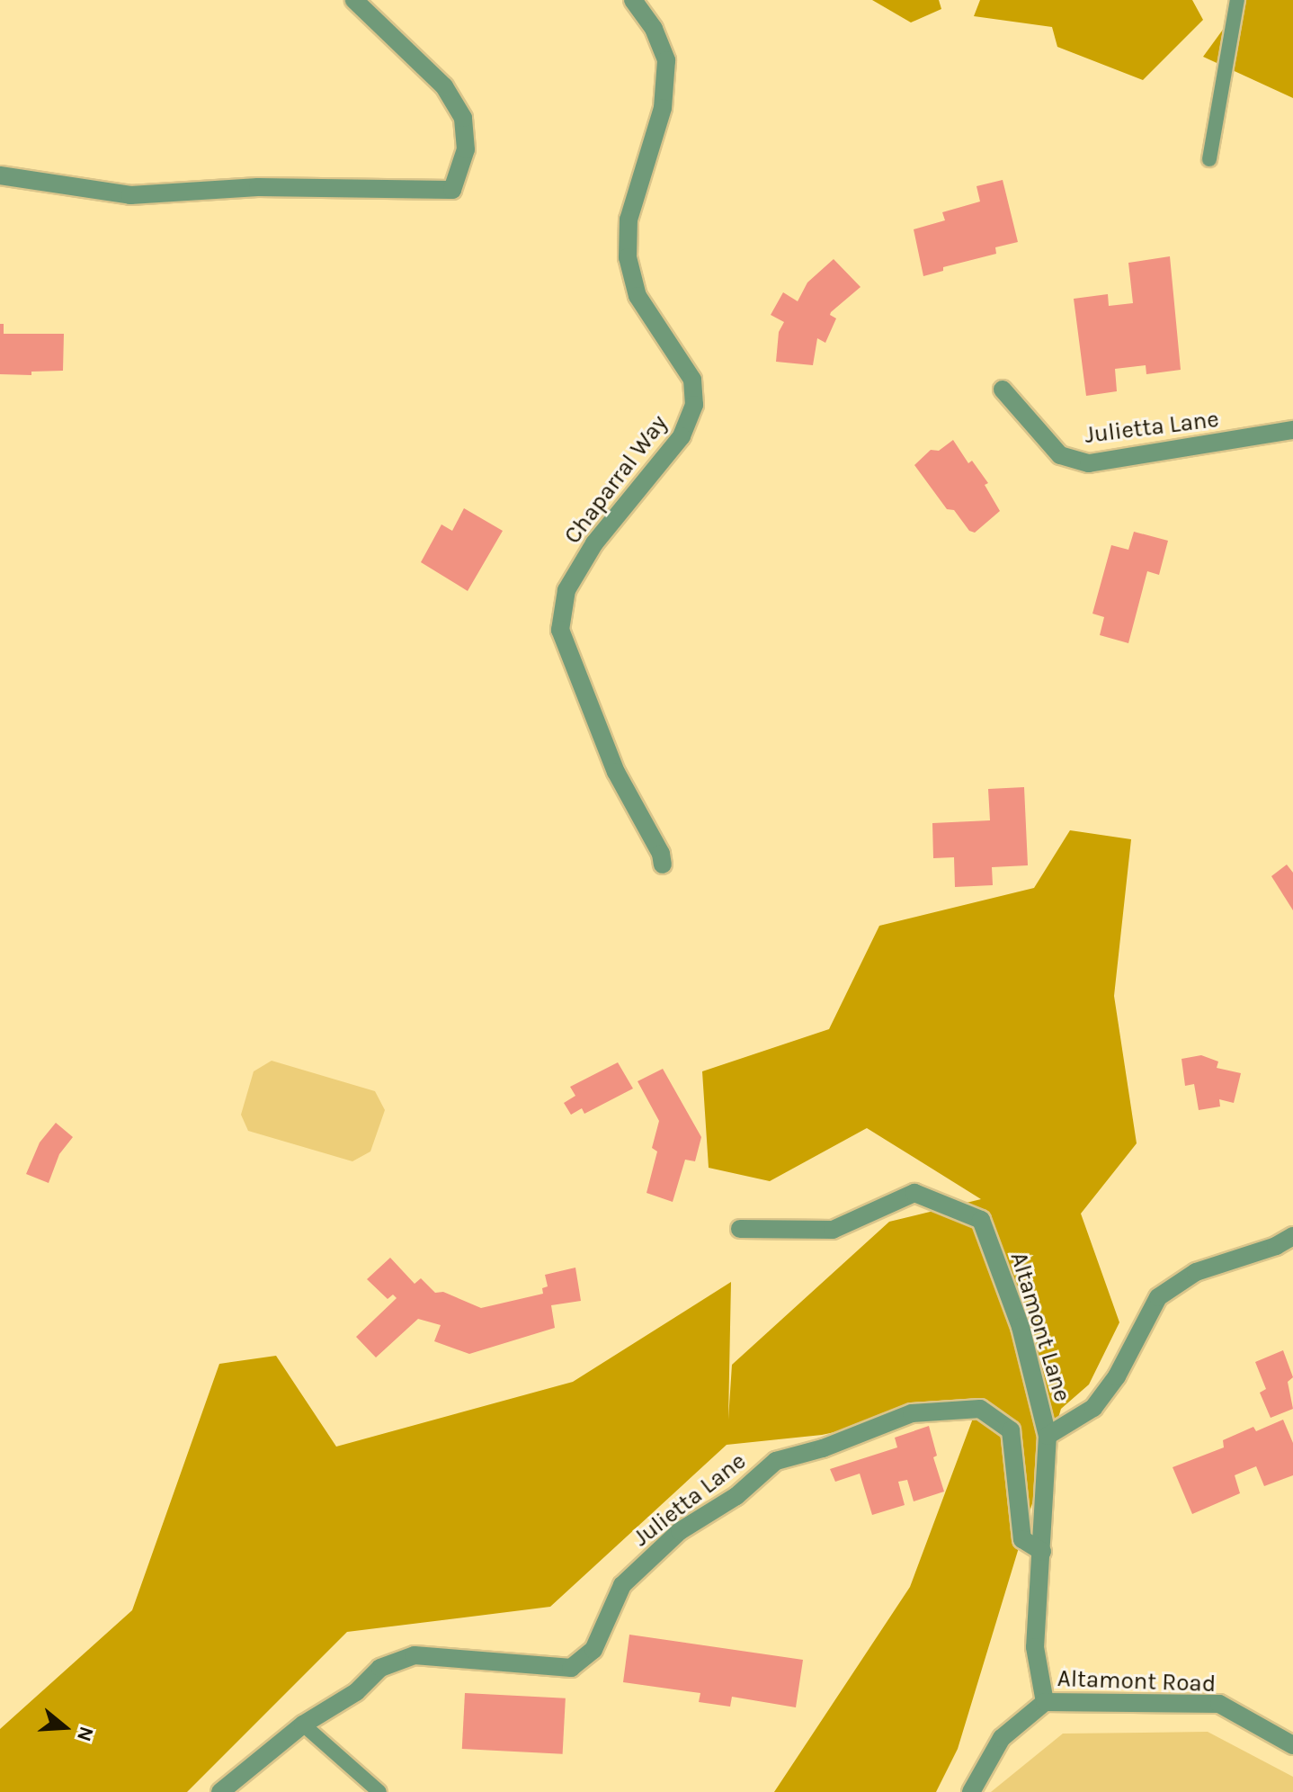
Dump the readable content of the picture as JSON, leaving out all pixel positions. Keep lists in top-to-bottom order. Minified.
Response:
{"streets":{"street":["Julietta Lane","Chaparral Way","Altamont Lane","Altamont Road"]},"crossings":[["Julietta Lane","Altamont Lane"],["Altamont Lane","Altamont Road"]],"north":"right"}
